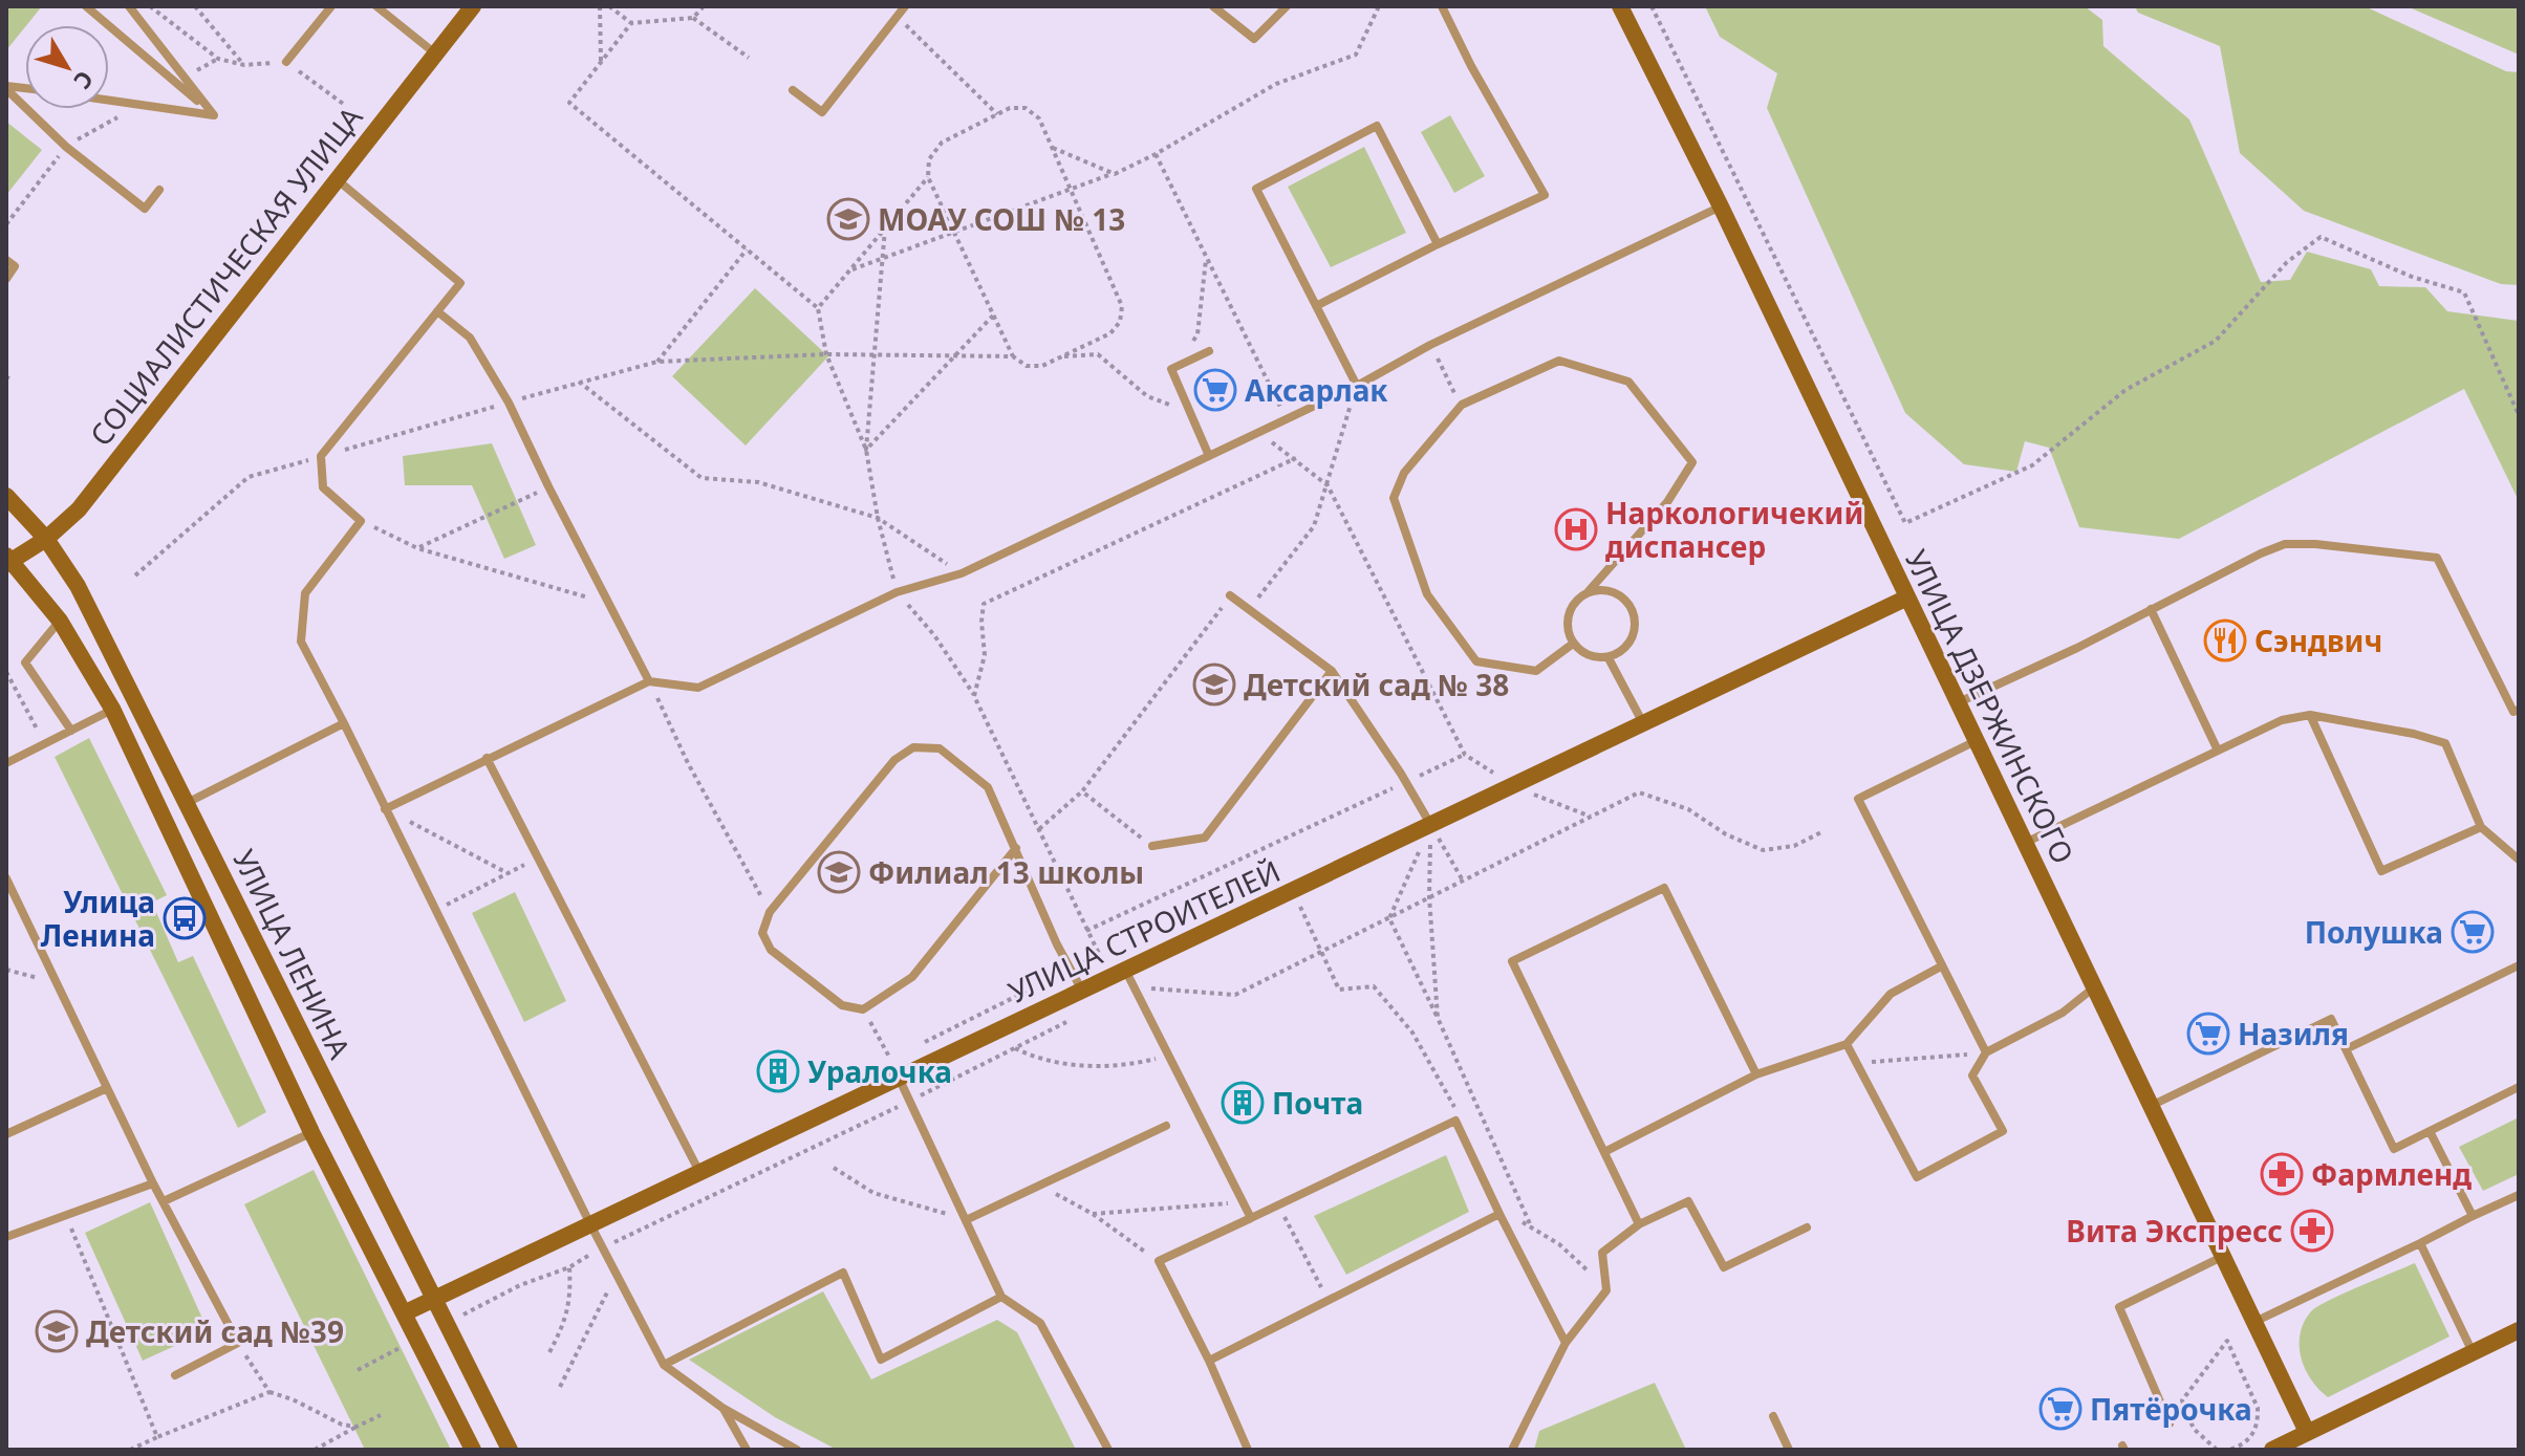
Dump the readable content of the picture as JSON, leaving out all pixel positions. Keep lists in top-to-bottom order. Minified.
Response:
{"streets":{"main road":["СОЦИАЛИСТИЧЕСКАЯ УЛИЦА","УЛИЦА ДЗЕРЖИНСКОГО","УЛИЦА СТРОИТЕЛЕЙ","УЛИЦА ЛЕНИНА"]},"crossings":[["СОЦИАЛИСТИЧЕСКАЯ УЛИЦА","УЛИЦА ЛЕНИНА"],["УЛИЦА ДЗЕРЖИНСКОГО","УЛИЦА СТРОИТЕЛЕЙ"],["УЛИЦА СТРОИТЕЛЕЙ","УЛИЦА ЛЕНИНА"]],"places":{"school or university":["МОАУ СОШ № 13","Детский сад № 38","Филиал 13 школы","Детский сад №39"],"supermarket":["Аксарлак","Полушка","Назиля","Пятёрочка"],"hospital":["Наркологичекий диспансер"],"restaurant":["Сэндвич"],"bus stop":["Улица Ленина"],"building":["Уралочка","Почта"],"pharmacy":["Фармленд","Вита Экспресс"]},"north":"bottom right"}
